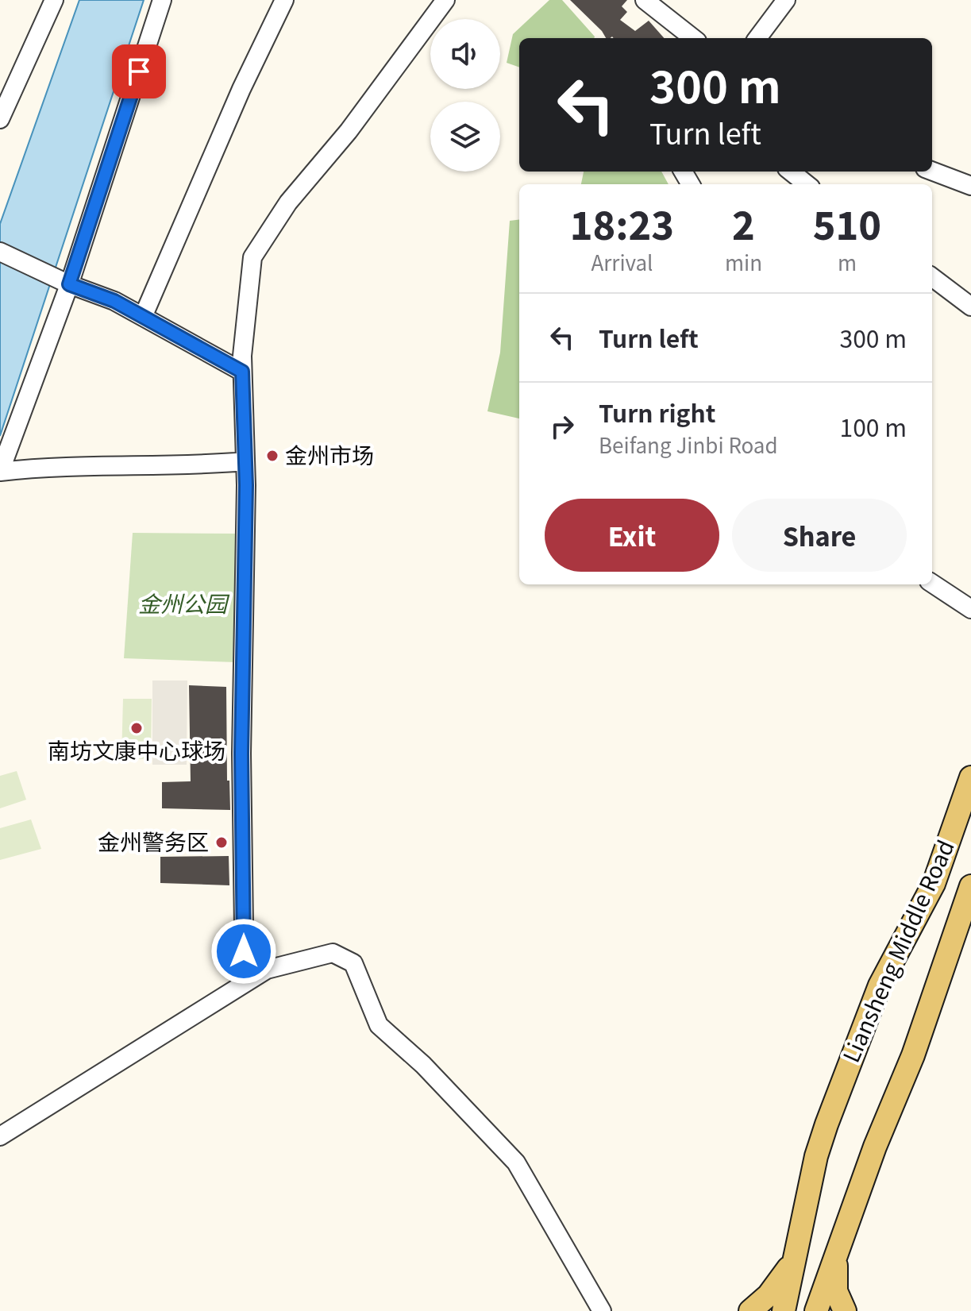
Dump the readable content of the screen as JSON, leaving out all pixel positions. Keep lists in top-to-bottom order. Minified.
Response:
{"streets":{"main road":["Liansheng Middle Road"]},"parks":["金州公园"],"places":["金州市场","南坊文康中心球场","金州警务区"],"page":{"turn":["300 m","Turn left"],"eta":["18:23","Arrival","2","min","510","m"],"list":[{"name":"Turn left","value":"300 m"},{"name":"Turn right","note":"Beifang Jinbi Road","value":"100 m"}],"buttons":["Exit","Share"]}}
